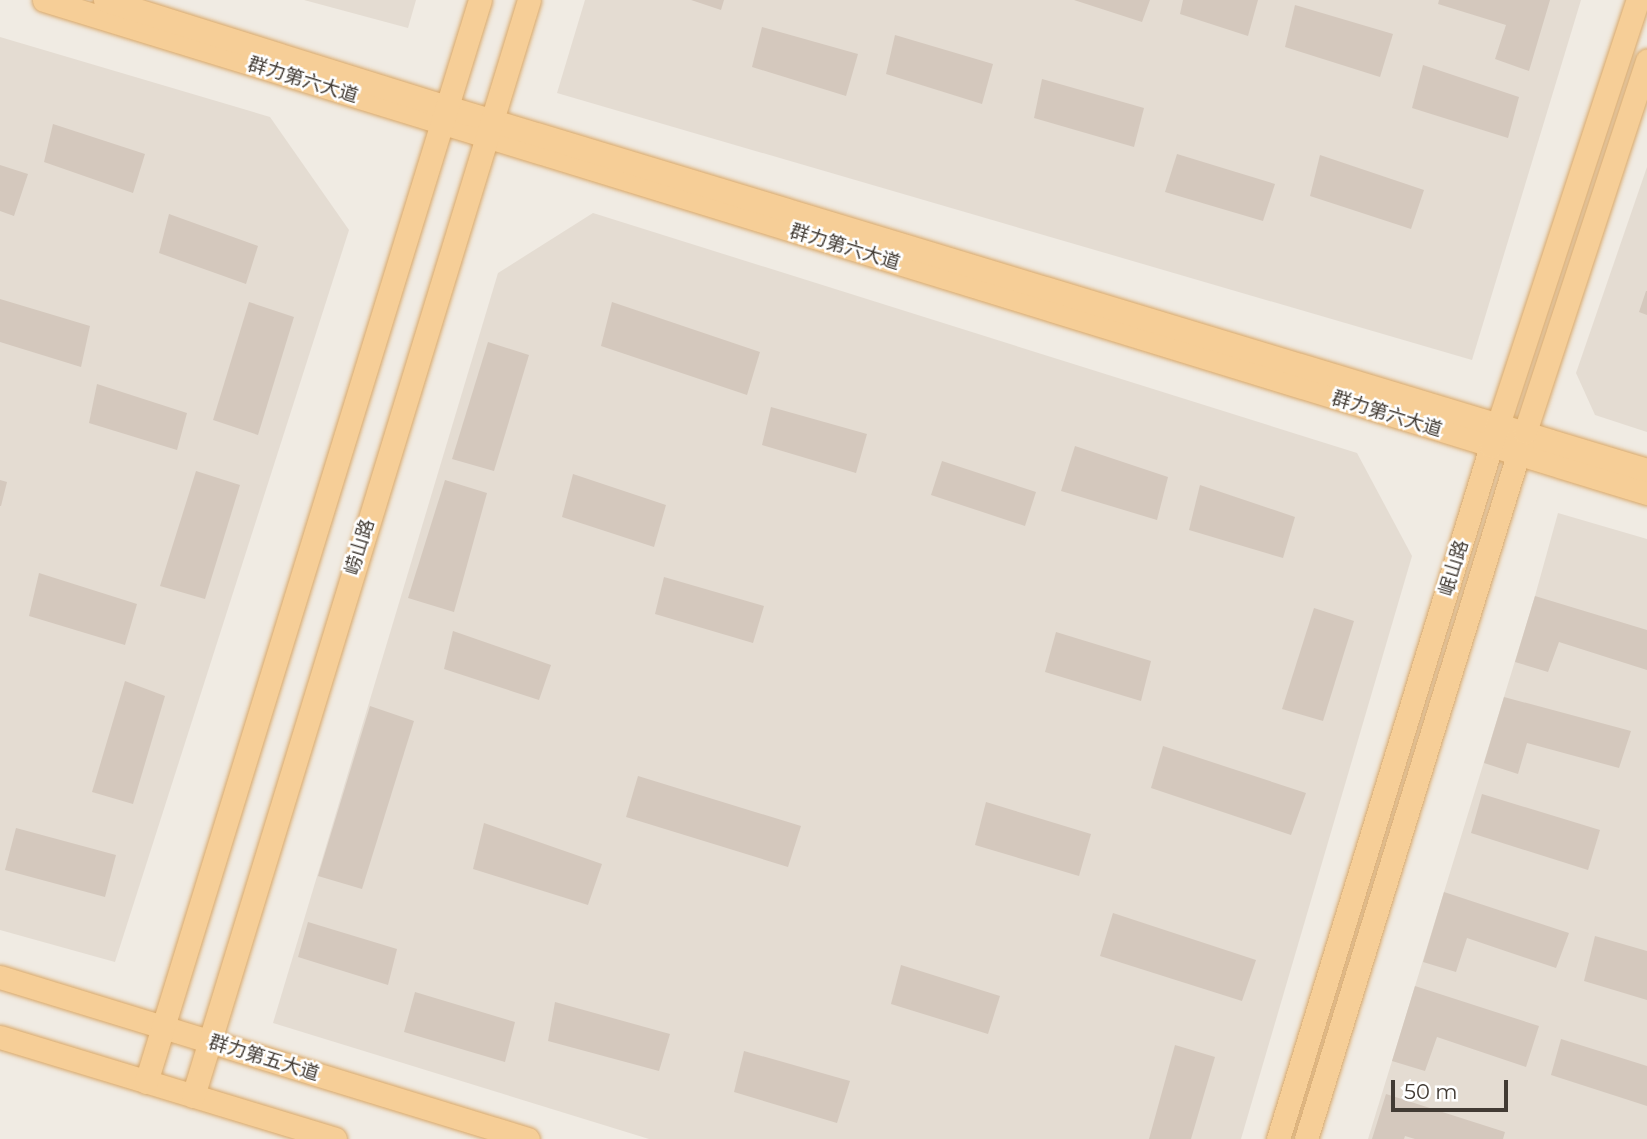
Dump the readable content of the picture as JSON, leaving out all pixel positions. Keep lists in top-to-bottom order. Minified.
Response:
{"streets":{"main road":["群力第六大道","崂山路","岷山路","群力第五大道"]},"crossings":[["群力第六大道","崂山路"],["群力第六大道","岷山路"],["崂山路","群力第五大道"]],"scale_bar":"50 m"}
